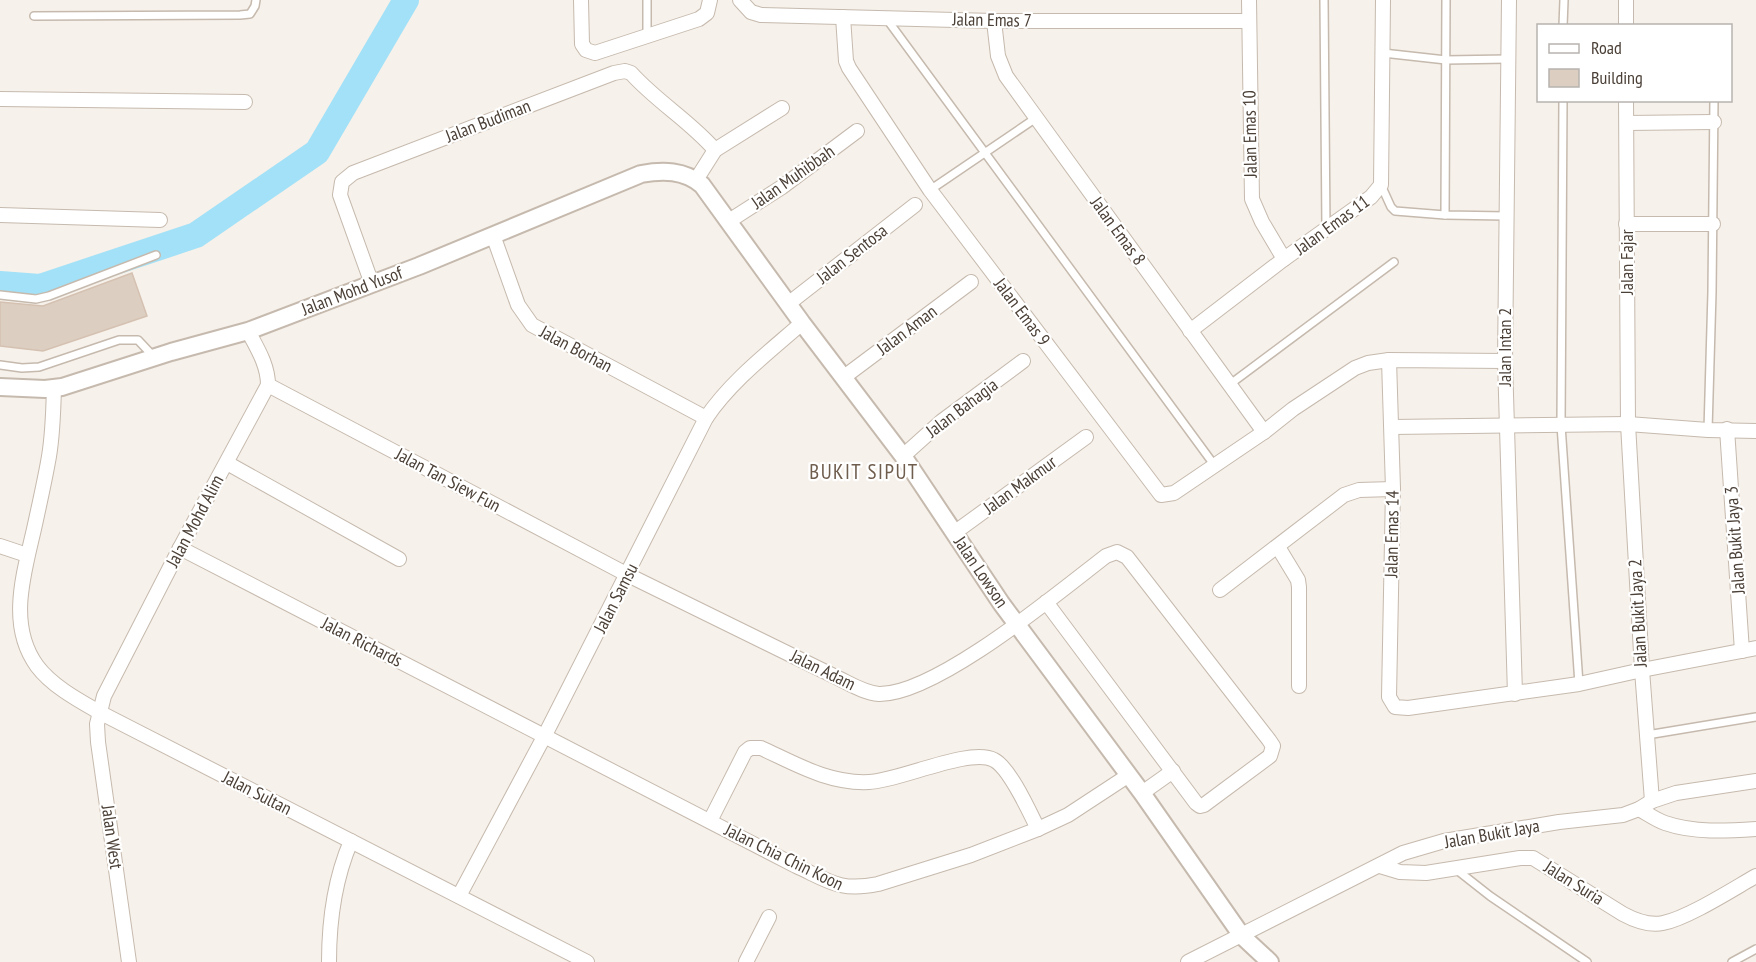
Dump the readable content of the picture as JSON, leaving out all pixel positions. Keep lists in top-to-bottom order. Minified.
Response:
{"streets":{"street":["Jalan Emas 7","Jalan Budiman","Jalan Emas 10","Jalan Muhibbah","Jalan Emas 11","Jalan Emas 8","Jalan Sentosa","Jalan Fajar","Jalan Mohd Yusof","Jalan Emas 9","Jalan Aman","Jalan Intan 2","Jalan Borhan","Jalan Bahagia","Jalan Tan Siew Fun","Jalan Makmur","Jalan Mohd Alim","Jalan Emas 14","Jalan Bukit Jaya 3","Jalan Lowson","Jalan Samsu","Jalan Bukit Jaya 2","Jalan Richards","Jalan Adam","Jalan Sultan","Jalan Bukit Jaya","Jalan West","Jalan Chia Chin Koon","Jalan Suria"]},"crossings":[["Jalan Emas 7","Jalan Emas 10"],["Jalan Emas 7","Jalan Emas 8"],["Jalan Emas 7","Jalan Emas 9"],["Jalan Budiman","Jalan Mohd Yusof"],["Jalan Emas 10","Jalan Emas 11"],["Jalan Muhibbah","Jalan Lowson"],["Jalan Emas 11","Jalan Emas 8"],["Jalan Emas 8","Jalan Emas 9"],["Jalan Sentosa","Jalan Lowson"],["Jalan Fajar","Jalan Bukit Jaya 2"],["Jalan Mohd Yusof","Jalan Borhan"],["Jalan Mohd Yusof","Jalan Lowson"],["Jalan Mohd Yusof","Jalan Sultan"],["Jalan Emas 9","Jalan Intan 2"],["Jalan Emas 9","Jalan Emas 14"],["Jalan Aman","Jalan Lowson"],["Jalan Intan 2","Jalan Emas 14"],["Jalan Borhan","Jalan Samsu"],["Jalan Bahagia","Jalan Lowson"],["Jalan Tan Siew Fun","Jalan Mohd Alim"],["Jalan Tan Siew Fun","Jalan Samsu"],["Jalan Tan Siew Fun","Jalan Adam"],["Jalan Makmur","Jalan Lowson"],["Jalan Mohd Alim","Jalan Richards"],["Jalan Mohd Alim","Jalan Sultan"],["Jalan Mohd Alim","Jalan West"],["Jalan Lowson","Jalan Samsu"],["Jalan Lowson","Jalan Adam"],["Jalan Lowson","Jalan Bukit Jaya"],["Jalan Lowson","Jalan Chia Chin Koon"],["Jalan Samsu","Jalan Richards"],["Jalan Samsu","Jalan Adam"],["Jalan Samsu","Jalan Sultan"],["Jalan Samsu","Jalan Chia Chin Koon"],["Jalan Bukit Jaya 2","Jalan Bukit Jaya"],["Jalan Richards","Jalan Chia Chin Koon"],["Jalan Sultan","Jalan West"],["Jalan Bukit Jaya","Jalan Suria"]],"districts":["BUKIT SIPUT"],"legend":["Road","Building"]}
